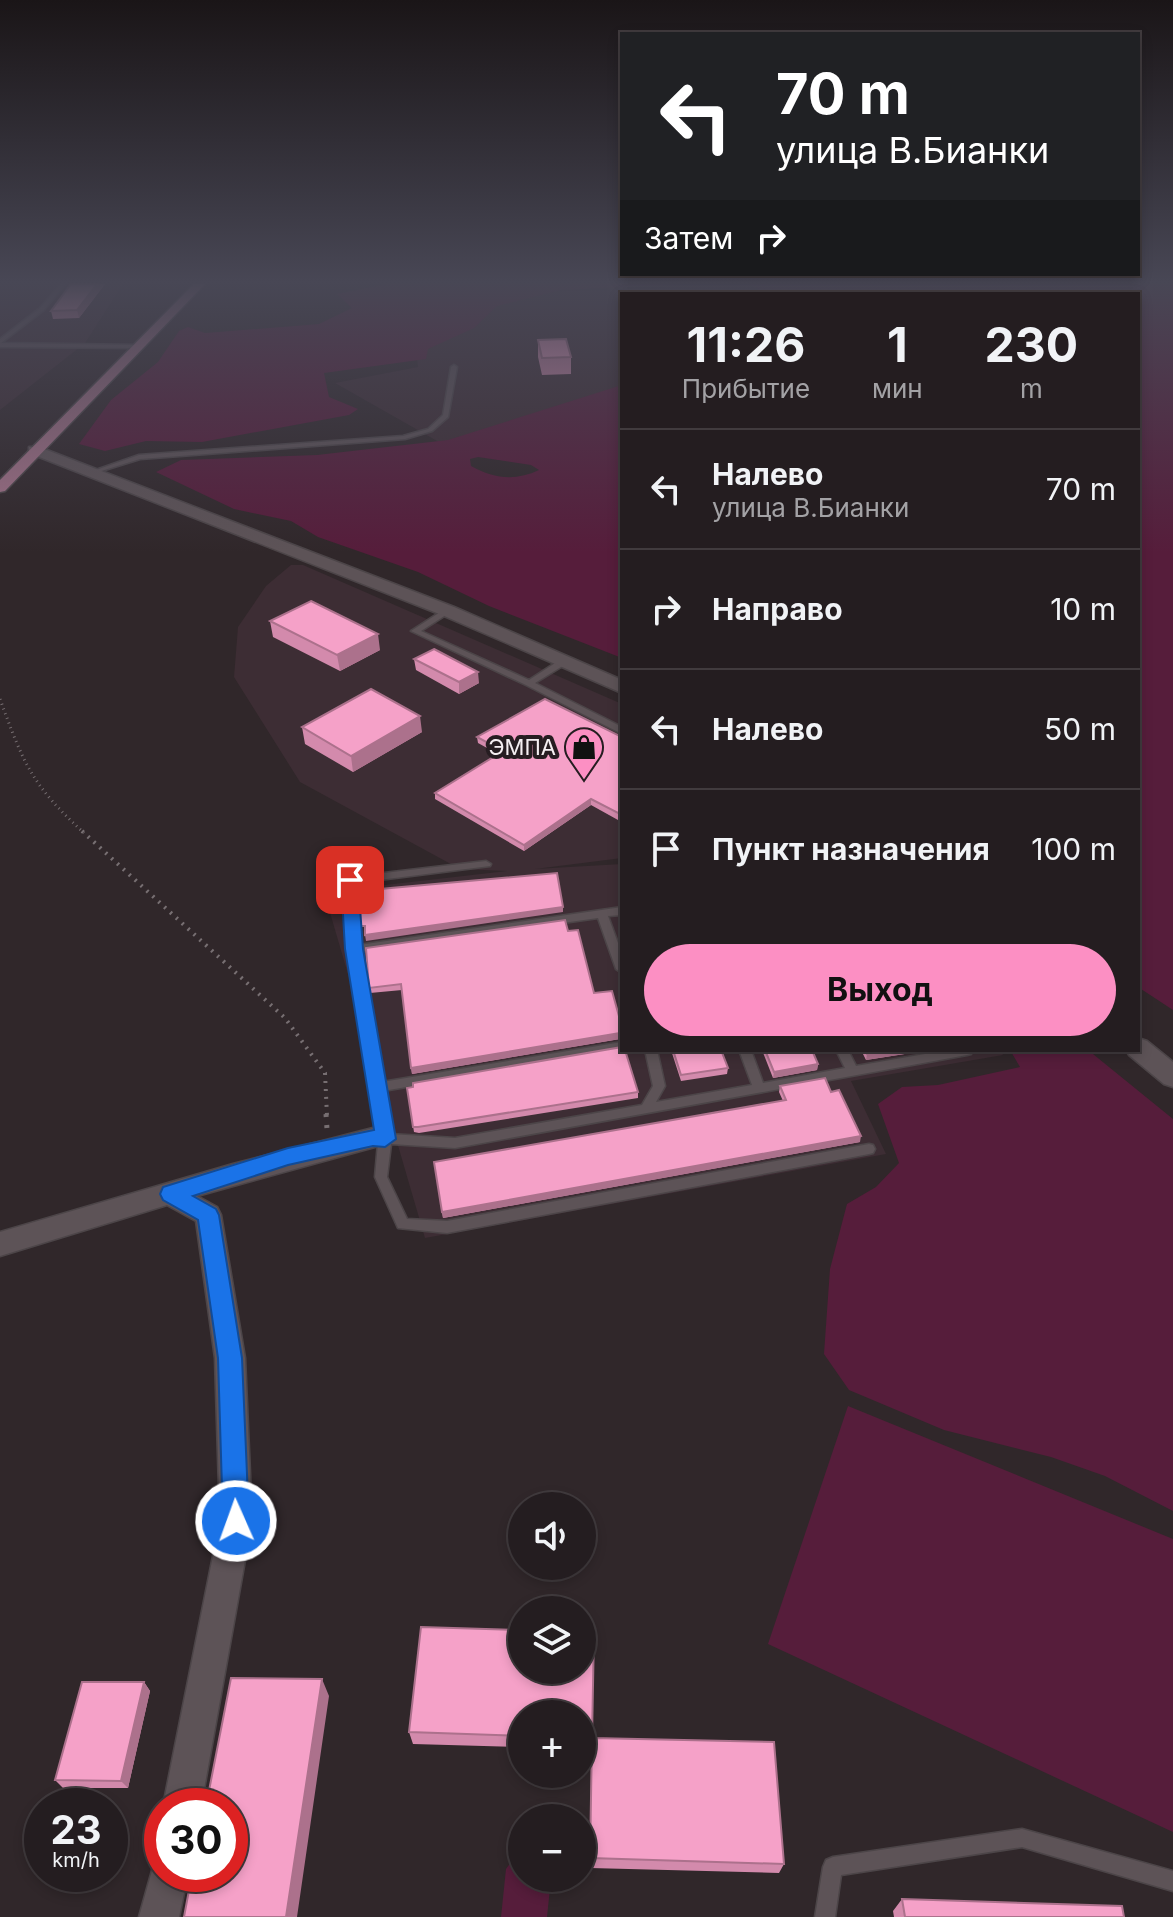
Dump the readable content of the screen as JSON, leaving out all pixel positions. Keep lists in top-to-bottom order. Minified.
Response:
{"places":{"shop":["ЭМПА"]},"page":{"turn":["70 m","улица В.Бианки"],"then":"Затем","eta":["11:26","Прибытие","1","мин","230","m"],"list":[{"name":"Налево","note":"улица В.Бианки","value":"70 m"},{"name":"Направо","value":"10 m"},{"name":"Налево","value":"50 m"},{"name":"Пункт назначения","value":"100 m"}],"buttons":"Выход","map_buttons":["+","−"],"speed":"23 km/h","limit":"30"}}
